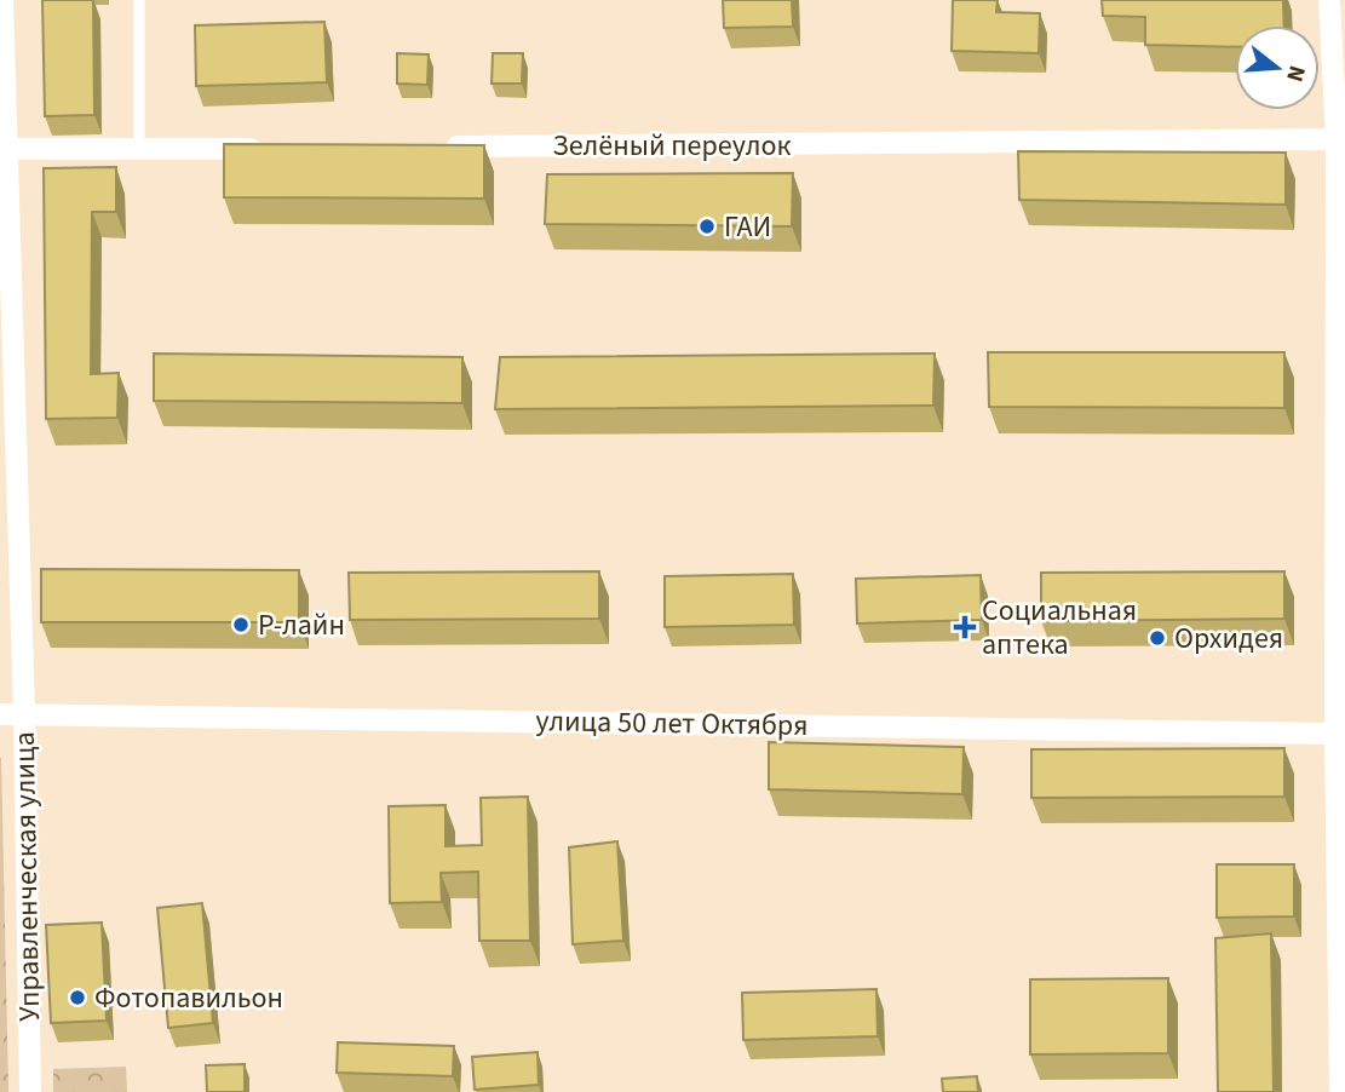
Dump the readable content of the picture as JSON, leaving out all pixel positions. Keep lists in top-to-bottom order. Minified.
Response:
{"streets":{"street":["Зелёный переулок","улица 50 лет Октября","Управленческая улица"]},"crossings":[["улица 50 лет Октября","Управленческая улица"]],"places":{"other":["ГАИ","Р-лайн","Орхидея","Фотопавильон"],"health":["Социальная аптека"]},"north":"right"}
